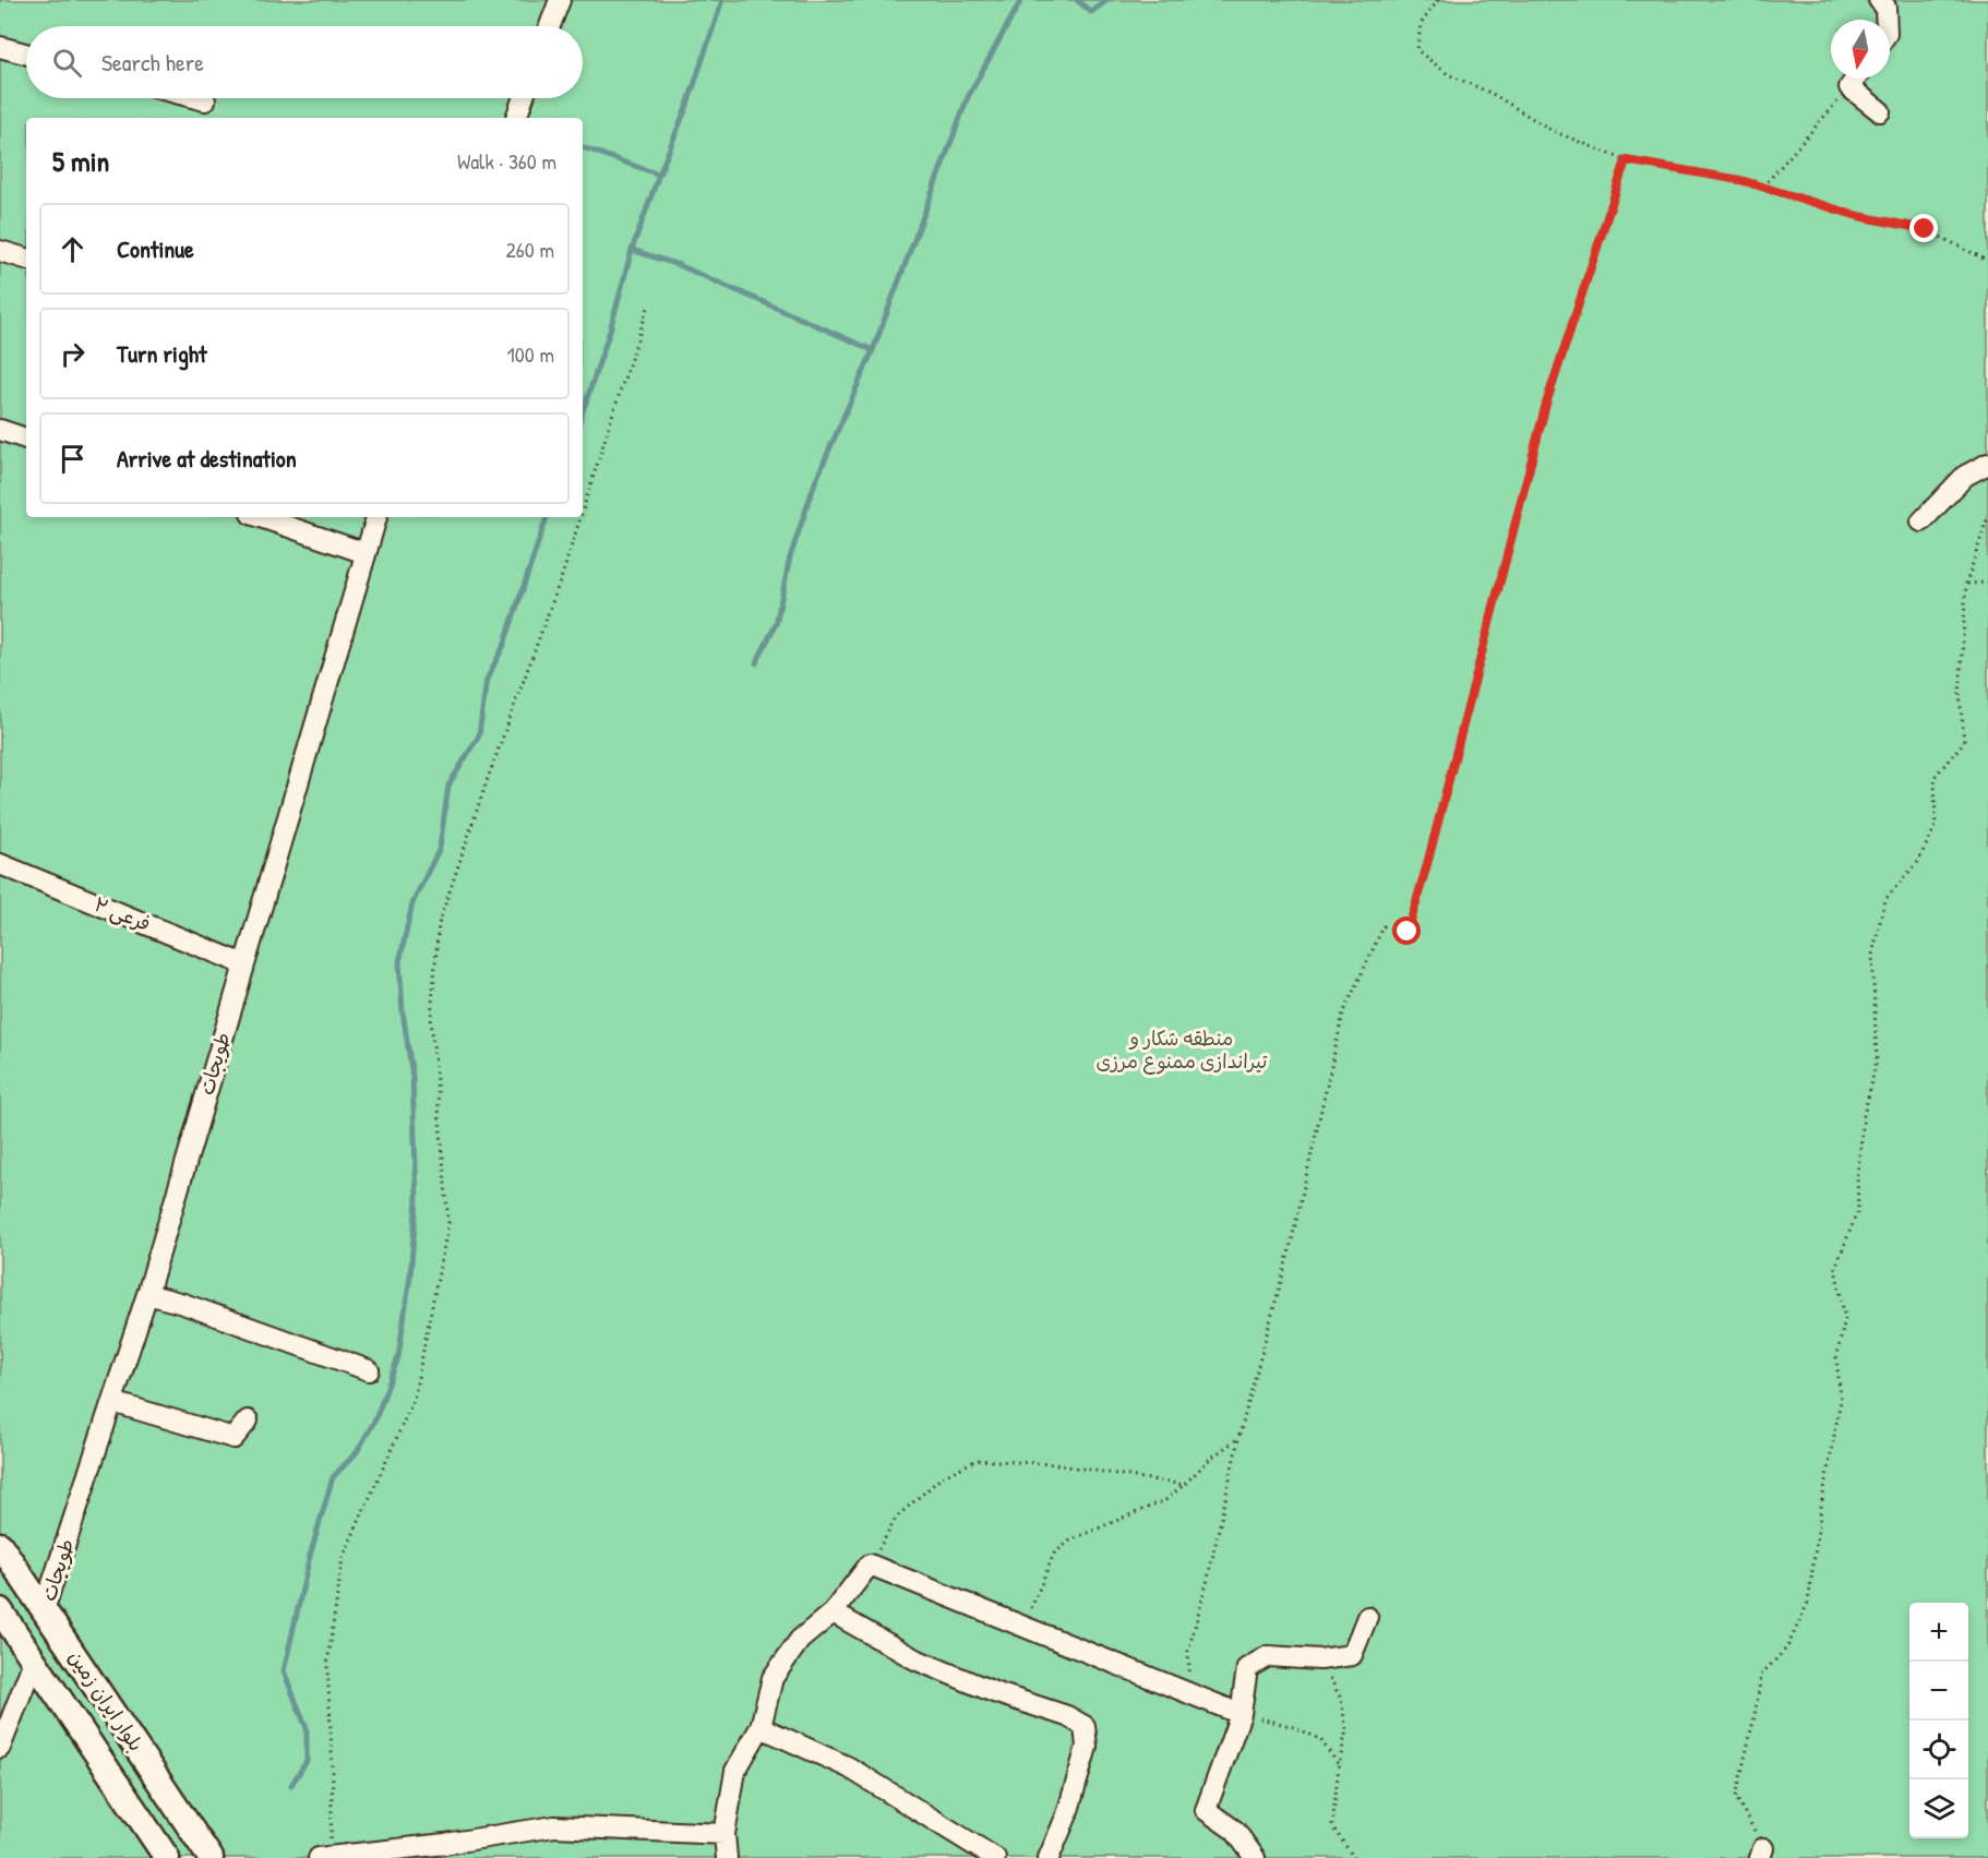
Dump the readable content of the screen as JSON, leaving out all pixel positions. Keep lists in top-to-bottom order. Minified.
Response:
{"streets":{"main road":["بلوار ایران زمین"],"street":["فرعی ۲","طویجات"]},"crossings":[["فرعی ۲","طویجات"],["طویجات","بلوار ایران زمین"]],"parks":["منطقه شکار و تیراندازی ممنوع مرزی"],"north":"bottom","page":{"search":"Search here","heading":["5 min","Walk · 360 m"],"list":[["Continue","260 m"],["Turn right","100 m"],"Arrive at destination"],"map_buttons":["+","−"]}}
